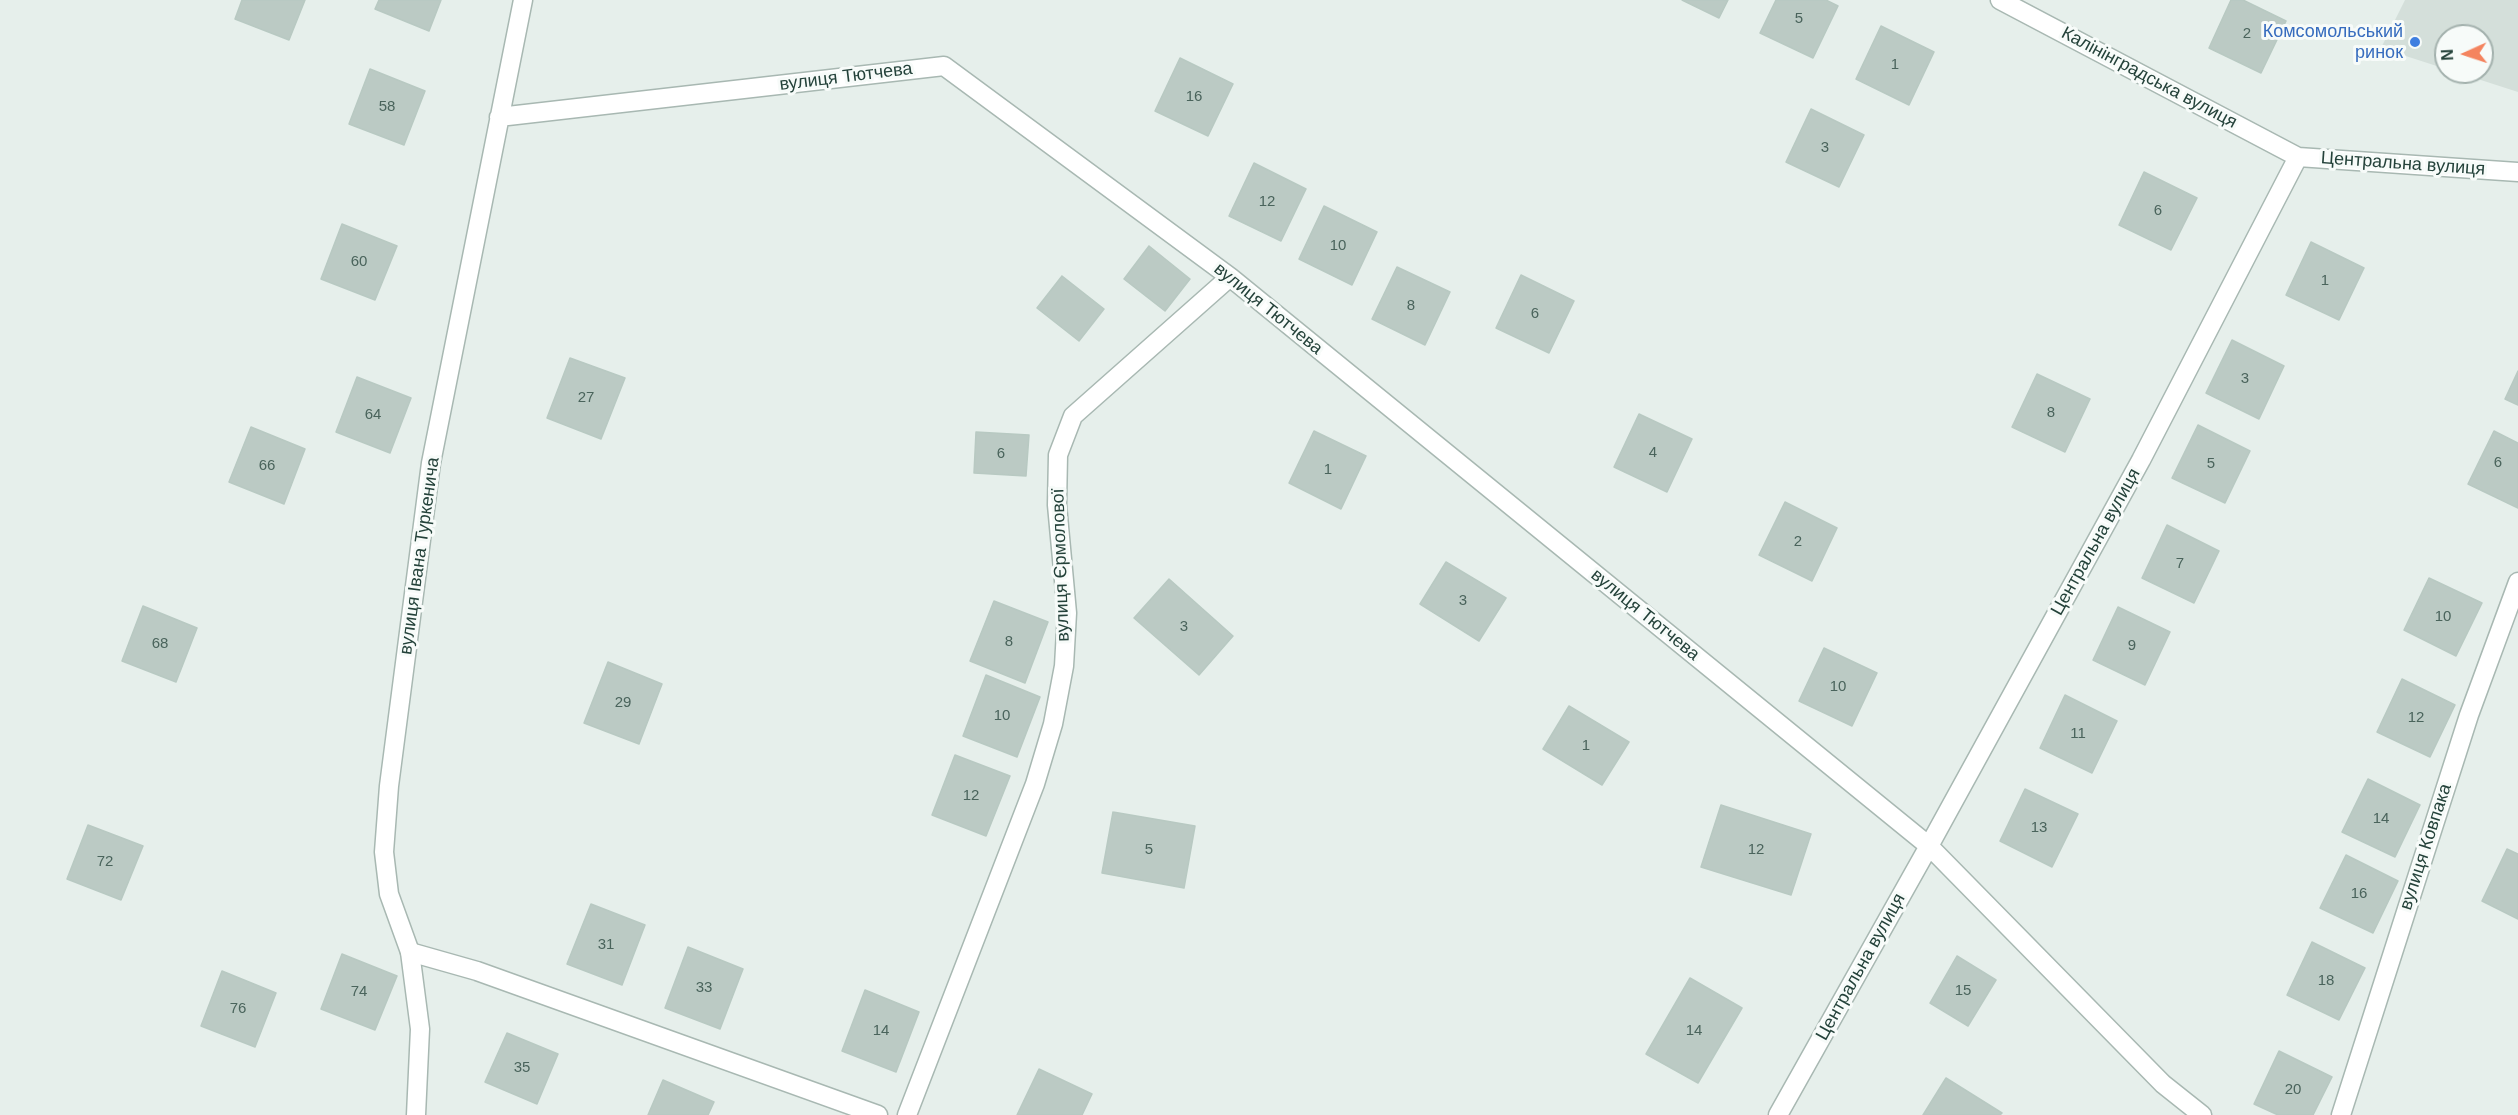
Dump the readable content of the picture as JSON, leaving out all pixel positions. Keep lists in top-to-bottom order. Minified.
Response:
{"streets":{"street":["вулиця Тютчева","Калінінградська вулиця","Центральна вулиця","вулиця Івана Туркенича","вулиця Єрмолової","вулиця Ковпака"]},"crossings":[["вулиця Тютчева","Центральна вулиця"],["вулиця Тютчева","вулиця Івана Туркенича"],["вулиця Тютчева","вулиця Єрмолової"],["Калінінградська вулиця","Центральна вулиця"]],"places":["Комсомольський ринок"],"house_numbers":["5","2","1","16","58","3","12","6","10","60","1","8","6","3","27","8","64","4","6","6","5","66","1","2","7","3","10","3","8","68","9","10","29","10","12","11","1","12","14","13","5","12","72","16","31","18","33","15","74","76","14","14","35","20"],"north":"left"}
